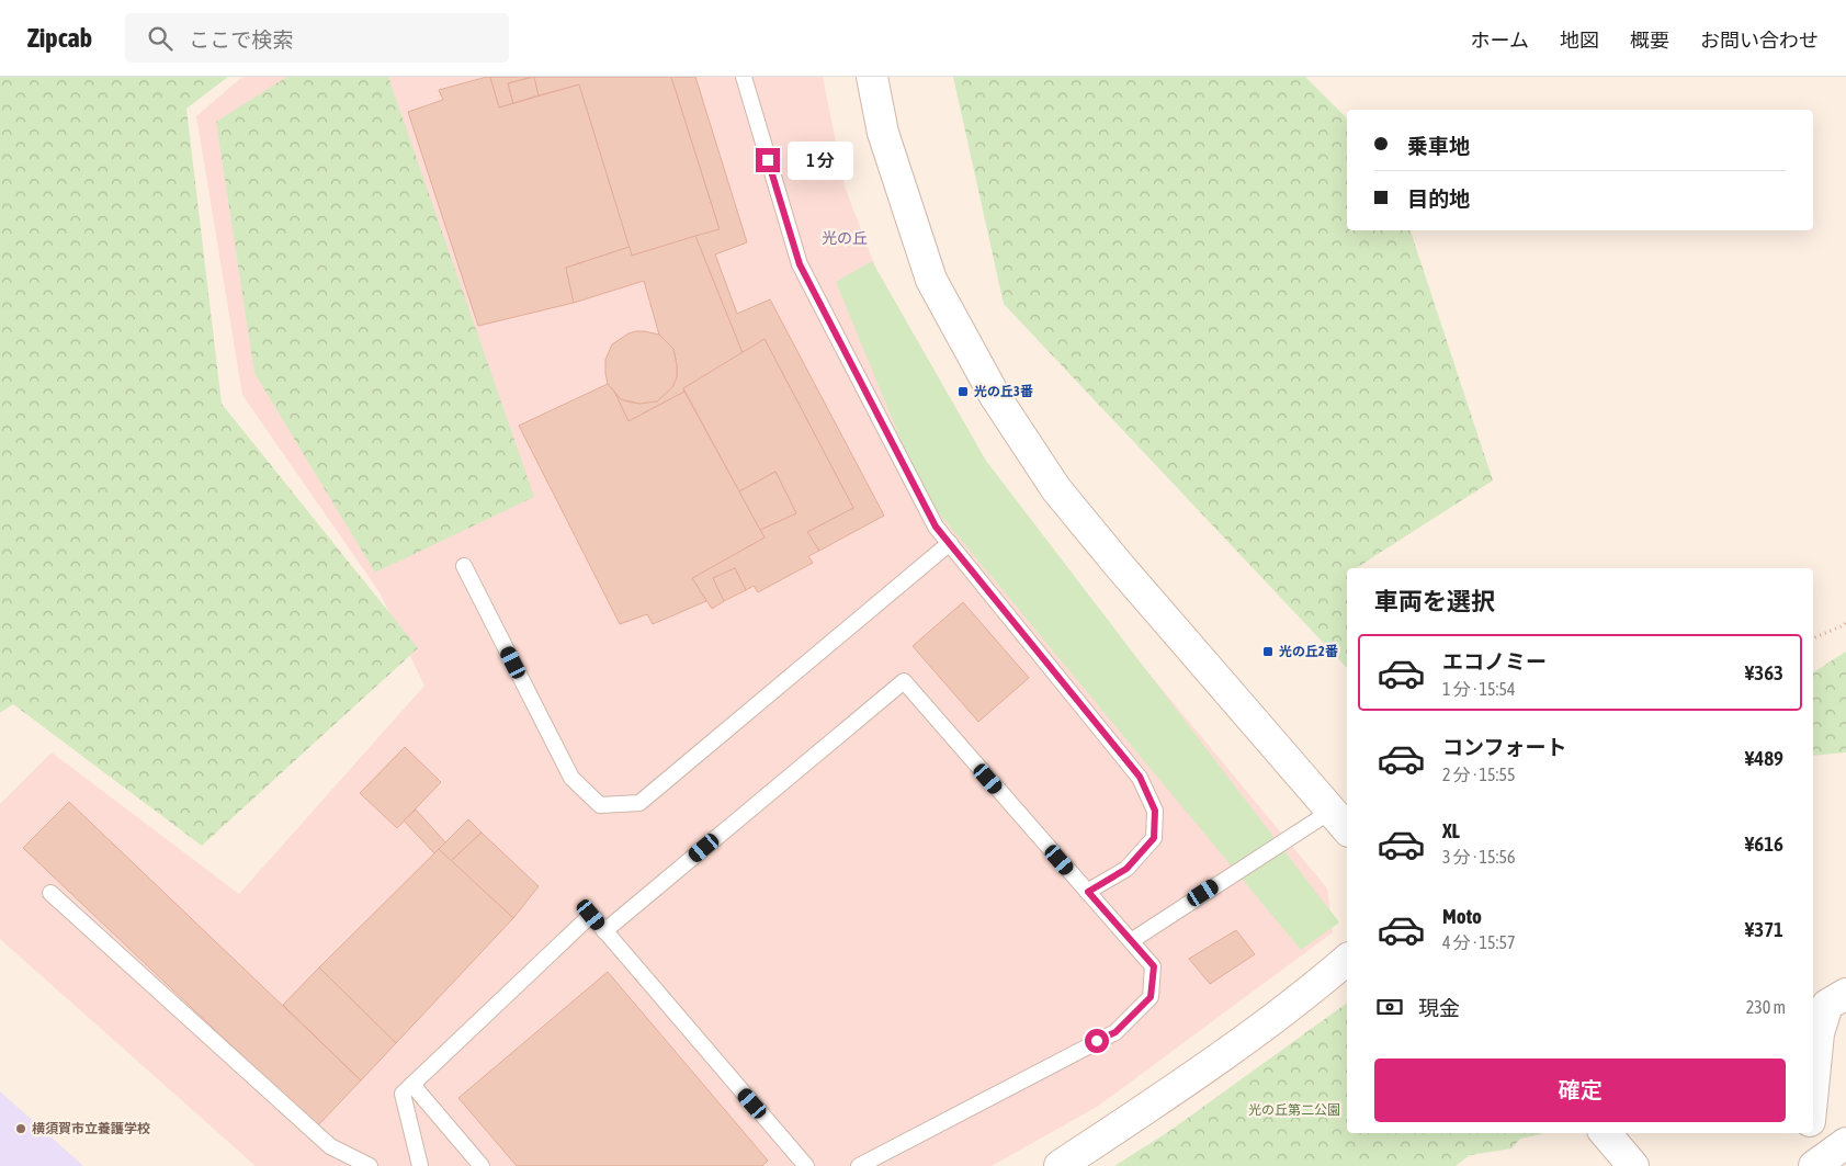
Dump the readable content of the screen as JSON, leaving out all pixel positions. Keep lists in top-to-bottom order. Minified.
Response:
{"districts":["光の丘"],"parks":["光の丘第二公園"],"places":{"transit":["光の丘3番","光の丘2番"],"other":["横須賀市立養護学校"]},"page":{"header":"Zipcab","search":"ここで検索","nav":["ホーム","地図","概要","お問い合わせ"],"banner":["乗車地","目的地"],"bubble":"1 分","heading":"車両を選択","list":[{"name":"エコノミー","note":"1 分 · 15:54","value":"¥363"},{"name":"コンフォート","note":"2 分 · 15:55","value":"¥489"},{"name":"XL","note":"3 分 · 15:56","value":"¥616"},{"name":"Moto","note":"4 分 · 15:57","value":"¥371"}],"pay":["現金","230 m"],"buttons":"確定"}}
